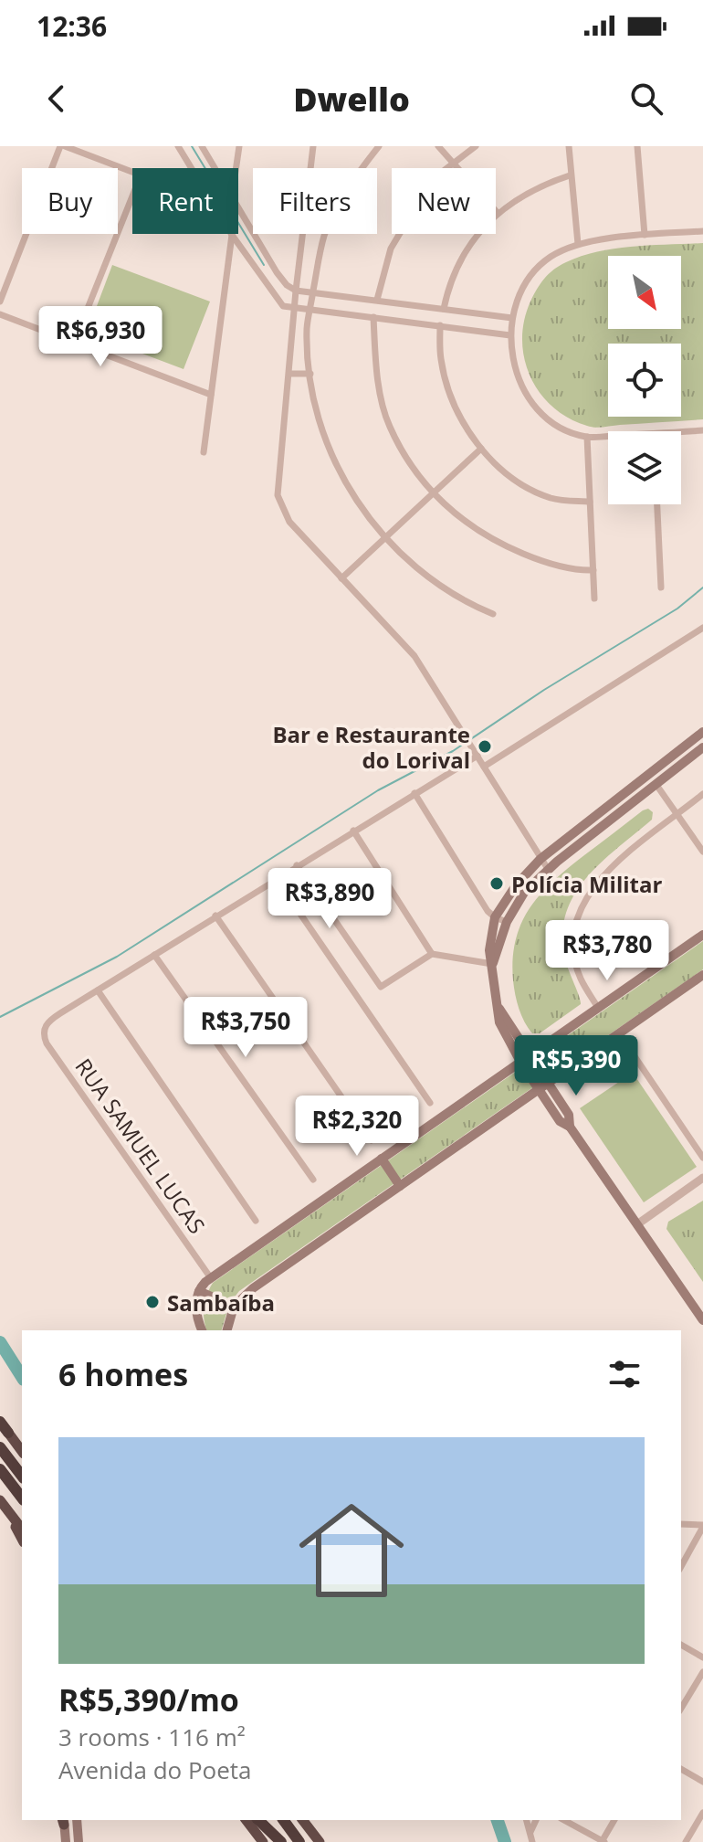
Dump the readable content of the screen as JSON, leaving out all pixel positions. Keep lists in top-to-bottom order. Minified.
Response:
{"streets":{"street":["RUA SAMUEL LUCAS"]},"places":["Bar e Restaurante do Lorival","Polícia Militar","Sambaíba"],"north":"bottom right","page":{"status":"12:36","header":"Dwello","chip":["Buy","Rent","Filters","New"],"price":["R$6,930","R$3,890","R$3,780","R$3,750","R$5,390","R$2,320"],"heading":"6 homes","list":[{"name":"R$5,390/mo","note":"3 rooms · 116 m² · Avenida do Poeta"}]}}
